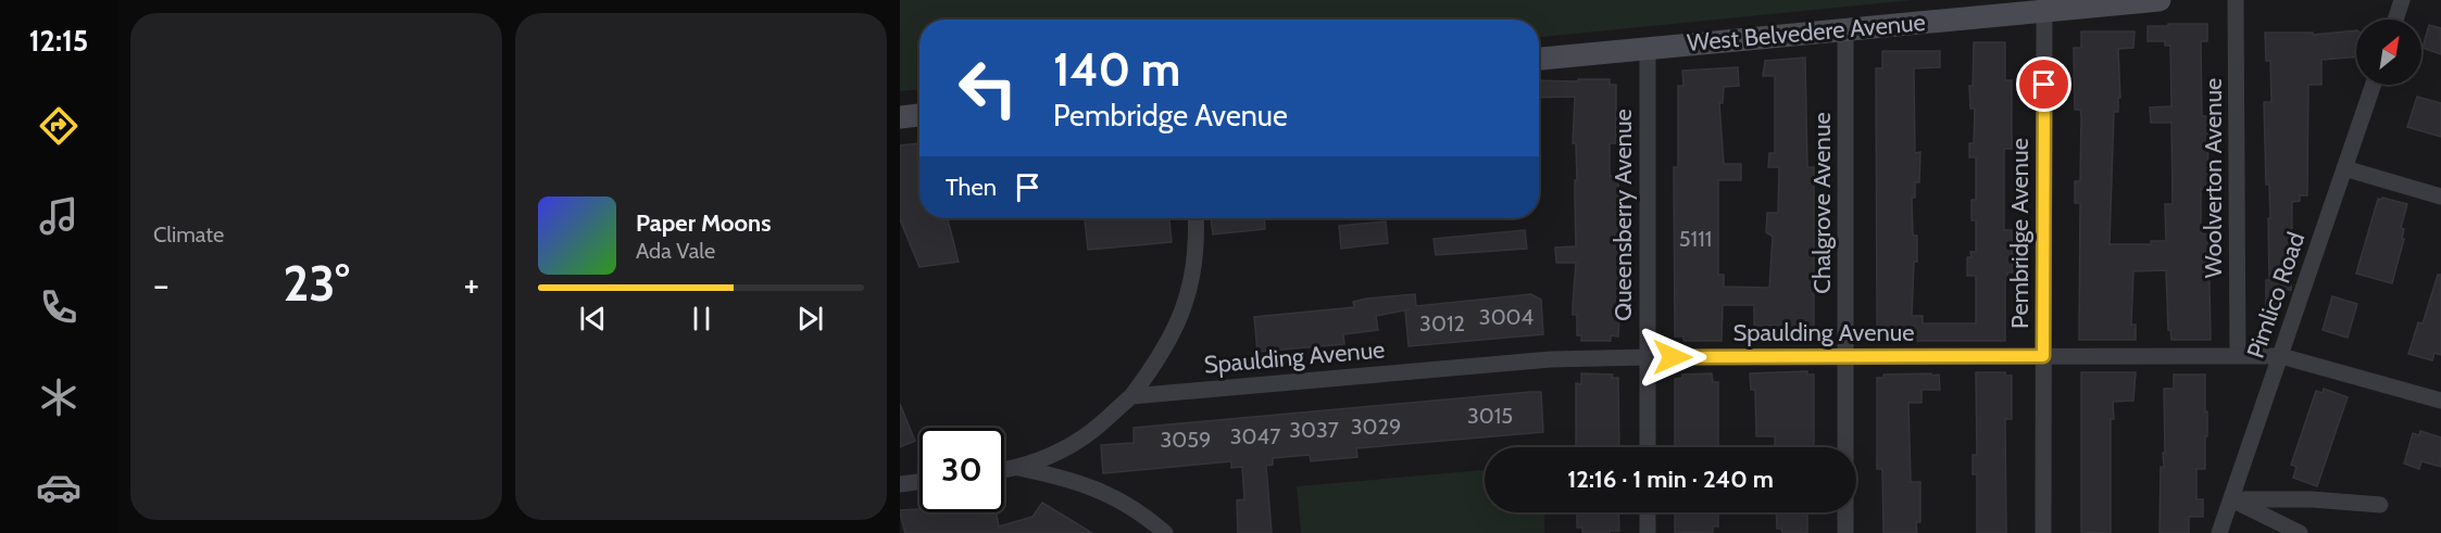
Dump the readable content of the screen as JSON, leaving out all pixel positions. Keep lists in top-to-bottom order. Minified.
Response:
{"streets":{"main road":["West Belvedere Avenue"],"street":["Woolverton Avenue","Chalgrove Avenue","Queensberry Avenue","Pembridge Avenue","Pimlico Road","Spaulding Avenue"]},"crossings":[["West Belvedere Avenue","Chalgrove Avenue"],["West Belvedere Avenue","Queensberry Avenue"],["West Belvedere Avenue","Pembridge Avenue"],["Woolverton Avenue","Spaulding Avenue"],["Chalgrove Avenue","Spaulding Avenue"],["Queensberry Avenue","Spaulding Avenue"],["Pembridge Avenue","Spaulding Avenue"],["Pimlico Road","Spaulding Avenue"]],"house_numbers":["5111","3004","3012","3015","3029","3037","3047","3059"],"north":"top right","page":{"tabs":"12:15","tile":"Climate","turn":["140 m","Pembridge Avenue"],"then":"Then","song":["Paper Moons","Ada Vale"],"heat":["−","23°","+"],"limit":"30","trip":"12:16 · 1 min · 240 m"}}
